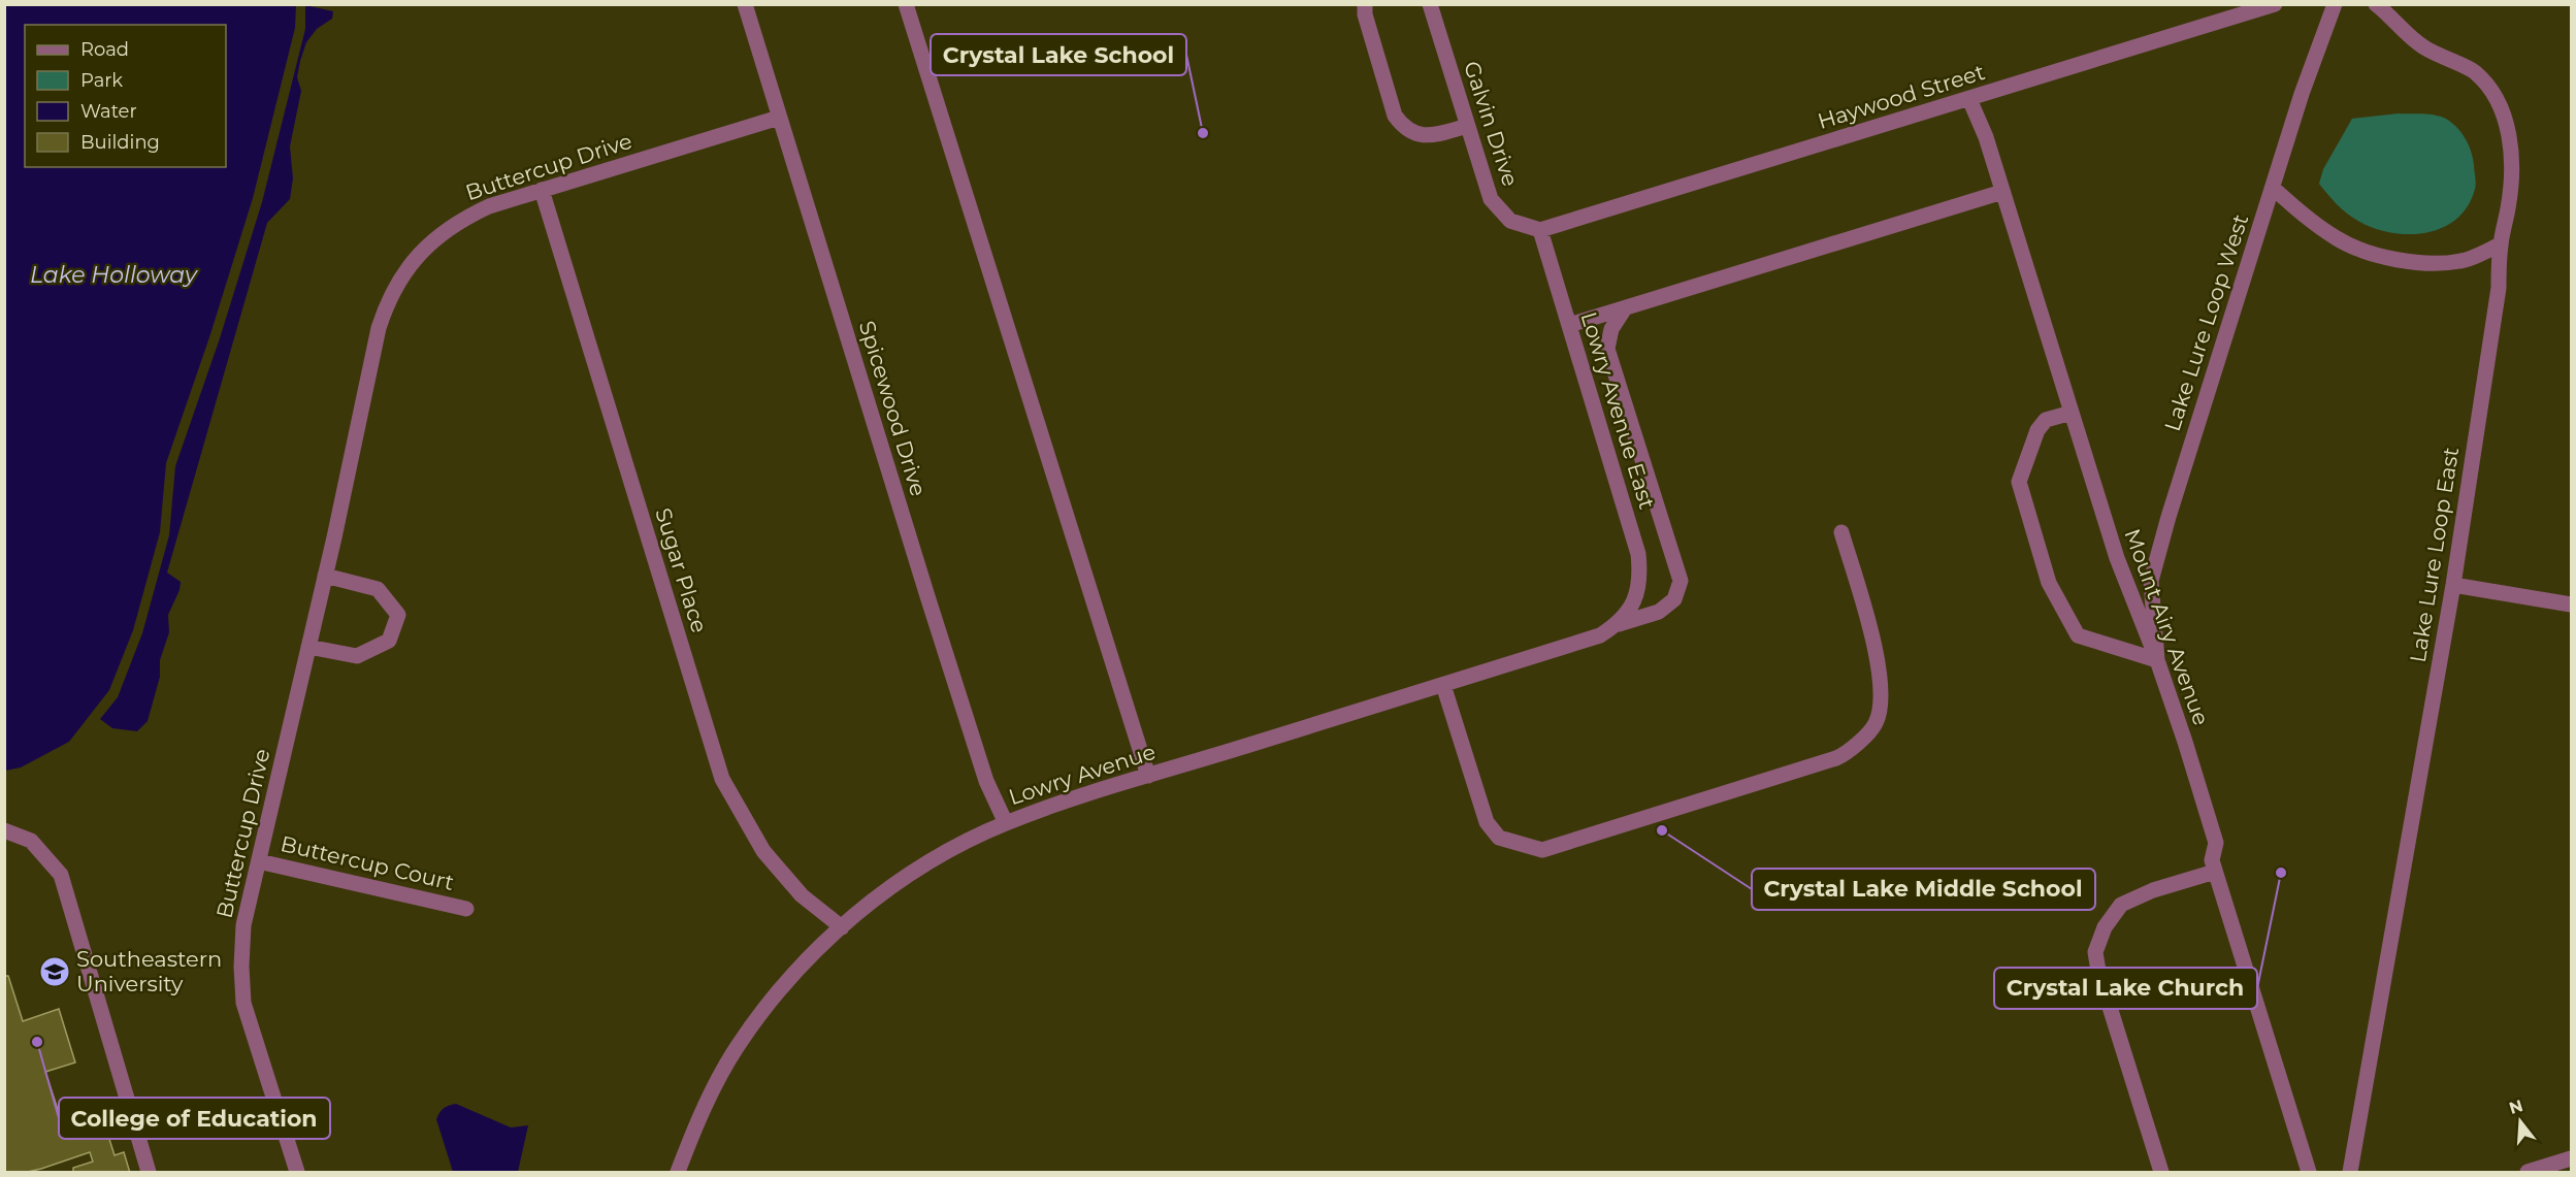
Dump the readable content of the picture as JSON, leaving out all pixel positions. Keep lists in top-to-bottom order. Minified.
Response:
{"streets":{"street":["Haywood Street","Galvin Drive","Buttercup Drive","Lake Lure Loop West","Spicewood Drive","Lowry Avenue East","Lake Lure Loop East","Sugar Place","Mount Airy Avenue","Lowry Avenue","Buttercup Court"]},"crossings":[["Haywood Street","Galvin Drive"],["Haywood Street","Lowry Avenue East"],["Haywood Street","Mount Airy Avenue"],["Galvin Drive","Lowry Avenue East"],["Buttercup Drive","Spicewood Drive"],["Buttercup Drive","Sugar Place"],["Buttercup Drive","Buttercup Court"],["Lake Lure Loop West","Mount Airy Avenue"],["Spicewood Drive","Lowry Avenue"],["Lowry Avenue East","Lowry Avenue"],["Sugar Place","Lowry Avenue"]],"water":["Lake Holloway"],"places":{"other":["Crystal Lake School","Crystal Lake Middle School","Crystal Lake Church","College of Education"],"school or university":["Southeastern University"]},"legend":["Road","Park","Water","Building"],"north":"top"}
